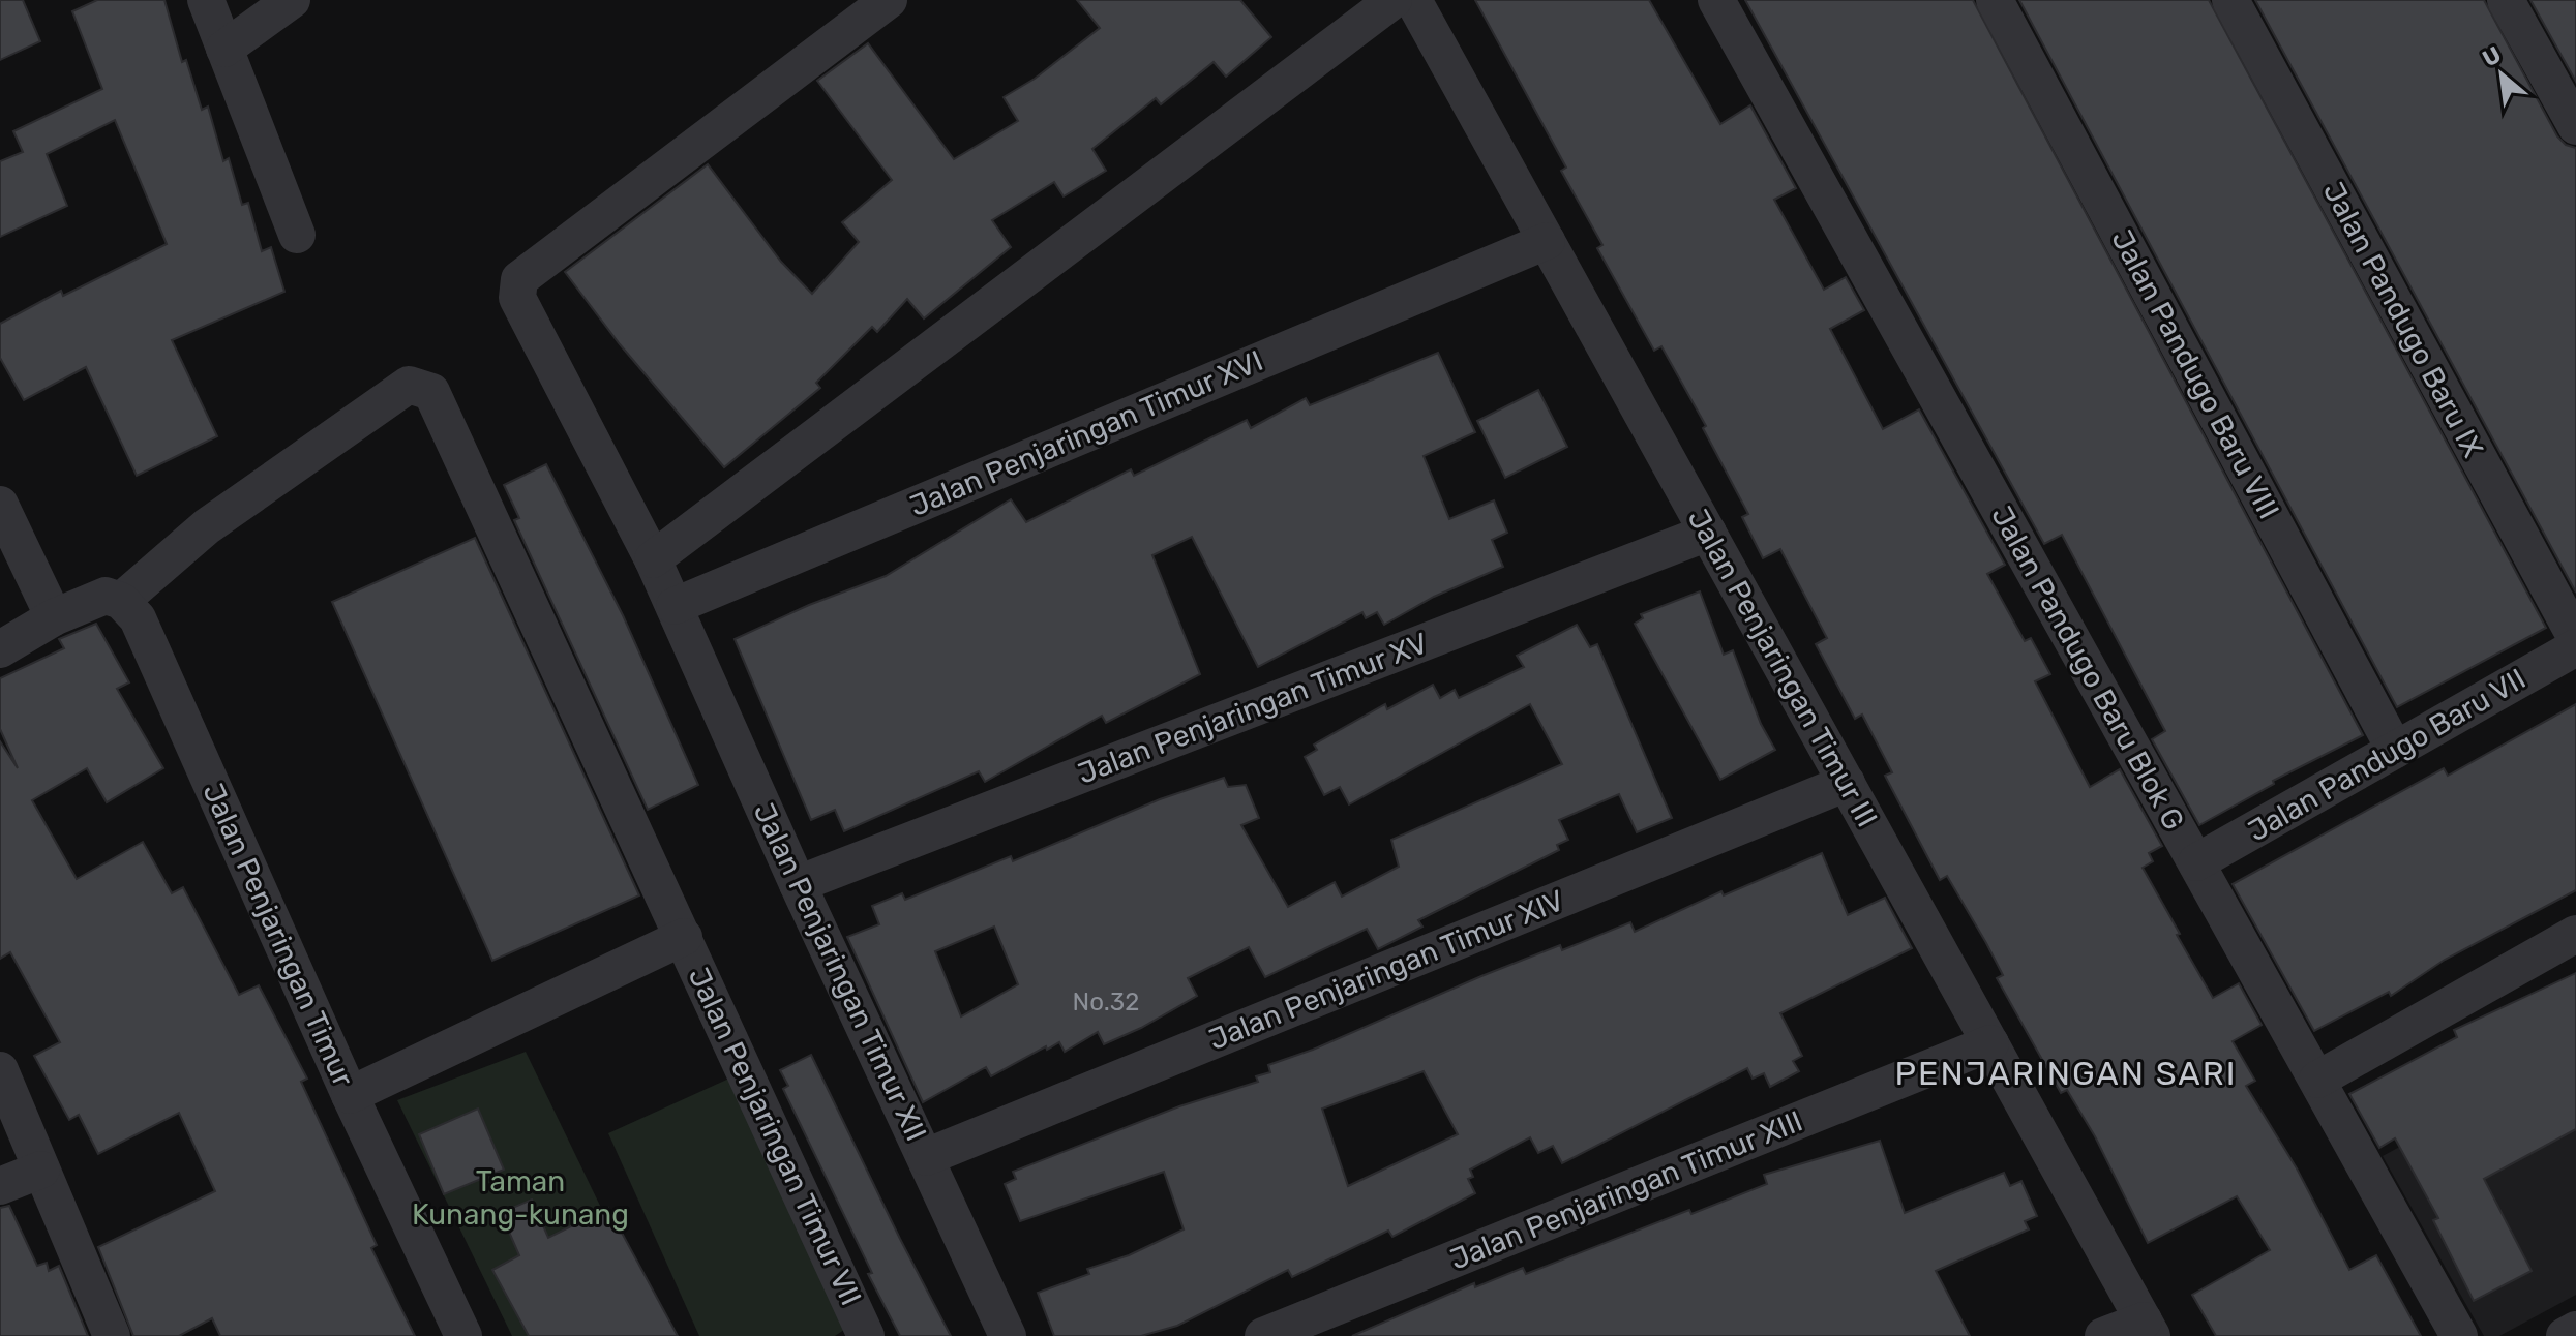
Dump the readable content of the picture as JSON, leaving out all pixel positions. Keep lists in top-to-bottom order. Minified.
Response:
{"streets":{"street":["Jalan Pandugo Baru IX","Jalan Pandugo Baru VIII","Jalan Penjaringan Timur XVI","Jalan Penjaringan Timur III","Jalan Pandugo Baru Blok G","Jalan Penjaringan Timur XV","Jalan Pandugo Baru VII","Jalan Penjaringan Timur","Jalan Penjaringan Timur XIV","Jalan Penjaringan Timur XII","Jalan Penjaringan Timur VII","Jalan Penjaringan Timur XIII"]},"crossings":[["Jalan Pandugo Baru VIII","Jalan Pandugo Baru VII"],["Jalan Penjaringan Timur XVI","Jalan Penjaringan Timur III"],["Jalan Penjaringan Timur XVI","Jalan Penjaringan Timur XII"],["Jalan Penjaringan Timur III","Jalan Penjaringan Timur XV"],["Jalan Penjaringan Timur III","Jalan Penjaringan Timur XIV"],["Jalan Penjaringan Timur III","Jalan Penjaringan Timur XIII"],["Jalan Pandugo Baru Blok G","Jalan Pandugo Baru VII"],["Jalan Penjaringan Timur XV","Jalan Penjaringan Timur XII"],["Jalan Penjaringan Timur","Jalan Penjaringan Timur VII"],["Jalan Penjaringan Timur XIV","Jalan Penjaringan Timur XII"]],"districts":["PENJARINGAN SARI"],"parks":["Taman Kunang-kunang"],"house_numbers":["No.32"],"north":"top left"}
